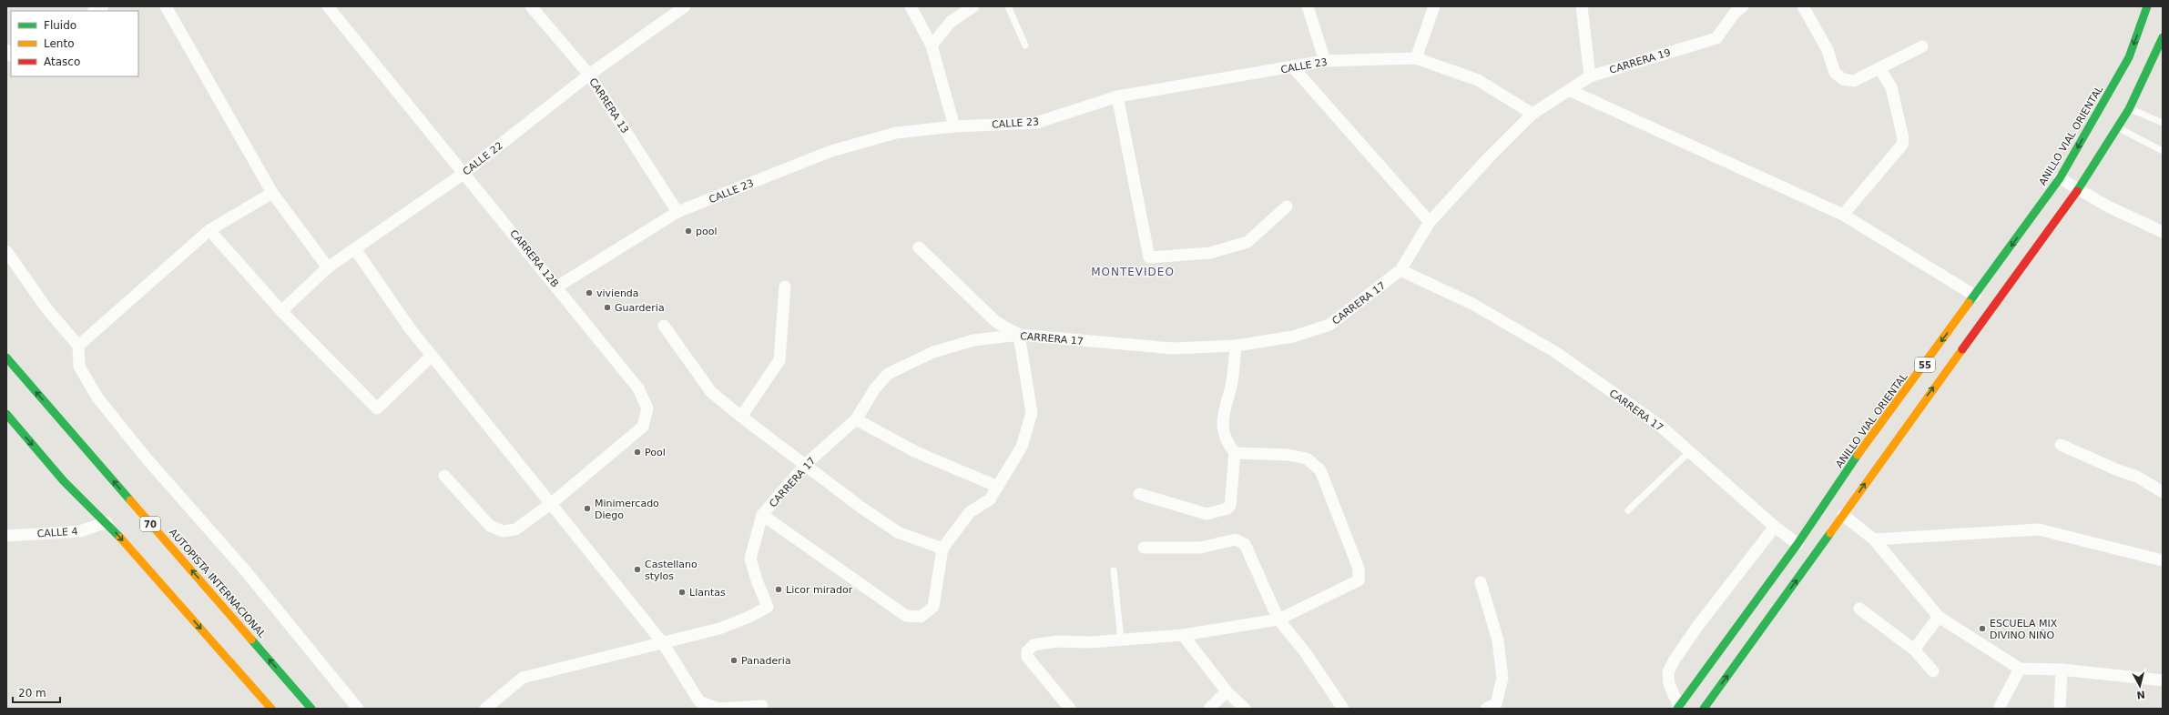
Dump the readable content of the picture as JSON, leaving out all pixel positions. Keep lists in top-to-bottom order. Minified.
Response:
{"streets":{"highway":["ANILLO VIAL ORIENTAL","55","70","AUTOPISTA INTERNACIONAL"],"street":["CARRERA 19","CALLE 23","CARRERA 13","CALLE 22","CARRERA 12B","CARRERA 17","CALLE 4"]},"crossings":[["CARRERA 19","CALLE 23"],["CARRERA 19","CARRERA 17"],["CALLE 23","CARRERA 13"],["CALLE 23","CARRERA 12B"],["CALLE 23","CARRERA 17"],["CARRERA 13","CALLE 22"],["ANILLO VIAL ORIENTAL","CARRERA 17"],["CALLE 22","CARRERA 12B"]],"districts":["MONTEVIDEO"],"places":["pool","vivienda","Guarderia","Pool","Minimercado Diego","Castellano stylos","Licor mirador","Llantas","ESCUELA MIX DIVINO NIÑO","Panaderia"],"legend":["Fluido","Lento","Atasco"],"scale_bar":"20 m","north":"bottom"}
